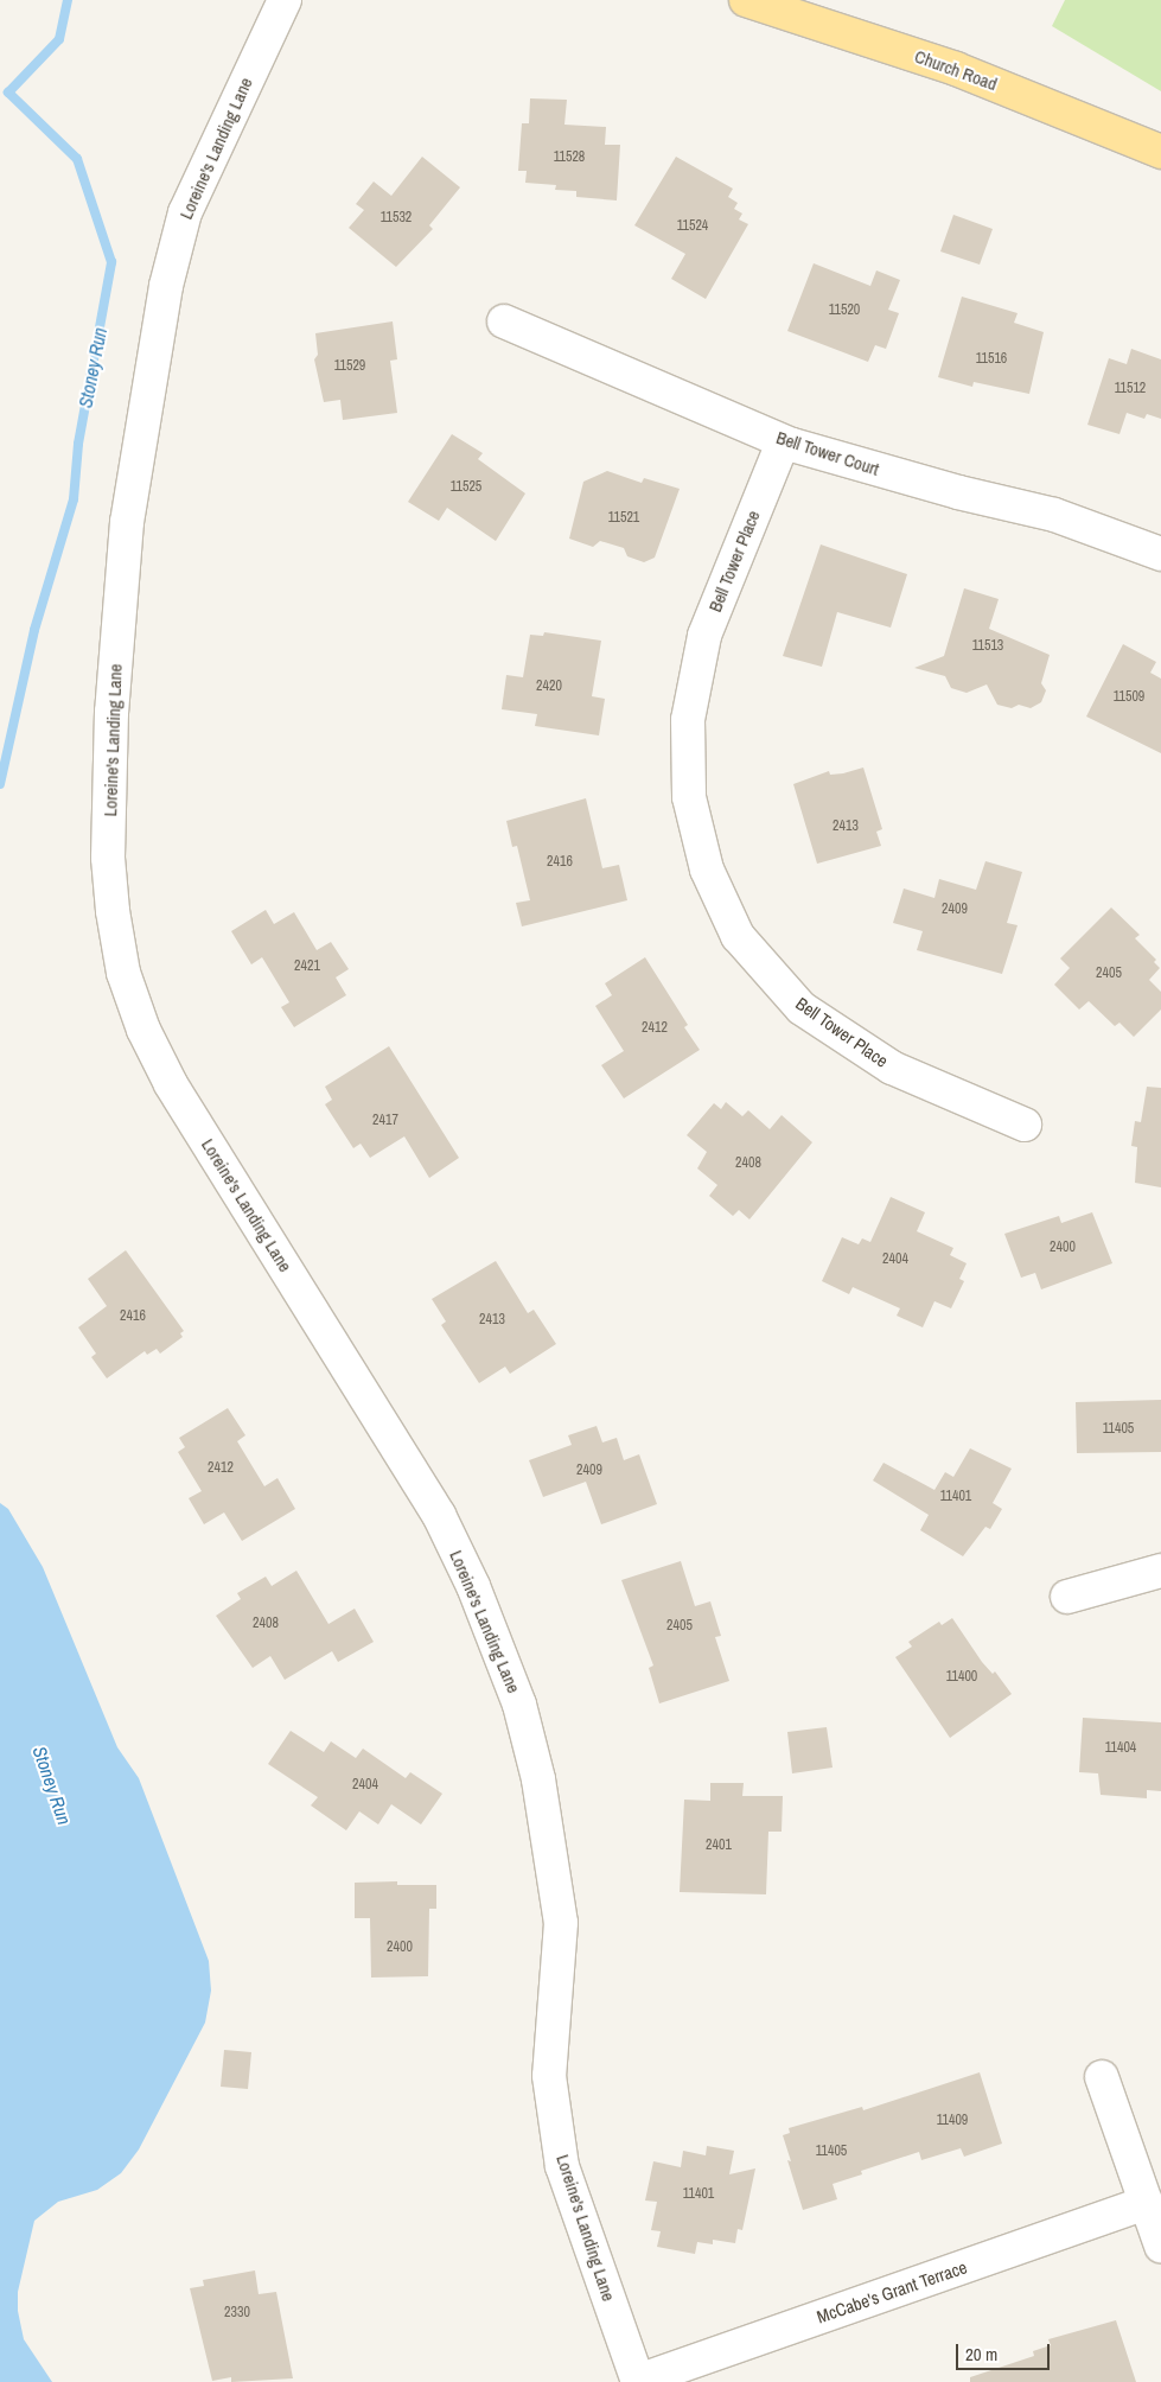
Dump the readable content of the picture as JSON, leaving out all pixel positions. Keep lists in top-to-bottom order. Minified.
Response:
{"streets":{"main road":["Church Road"],"street":["Loreine's Landing Lane","Bell Tower Court","Bell Tower Place","McCabe's Grant Terrace"]},"crossings":[["Loreine's Landing Lane","McCabe's Grant Terrace"],["Bell Tower Court","Bell Tower Place"]],"water":["Stoney Run"],"house_numbers":["11528","11532","11524","11520","11516","11529","11512","11525","11521","11513","2420","11509","2413","2416","2409","2421","2405","2412","2417","2408","2400","2404","2416","2413","11405","2412","2409","11401","2408","2405","11400","11404","2404","2401","2400","11409","11405","11401","2330"],"scale_bar":"20 m"}
